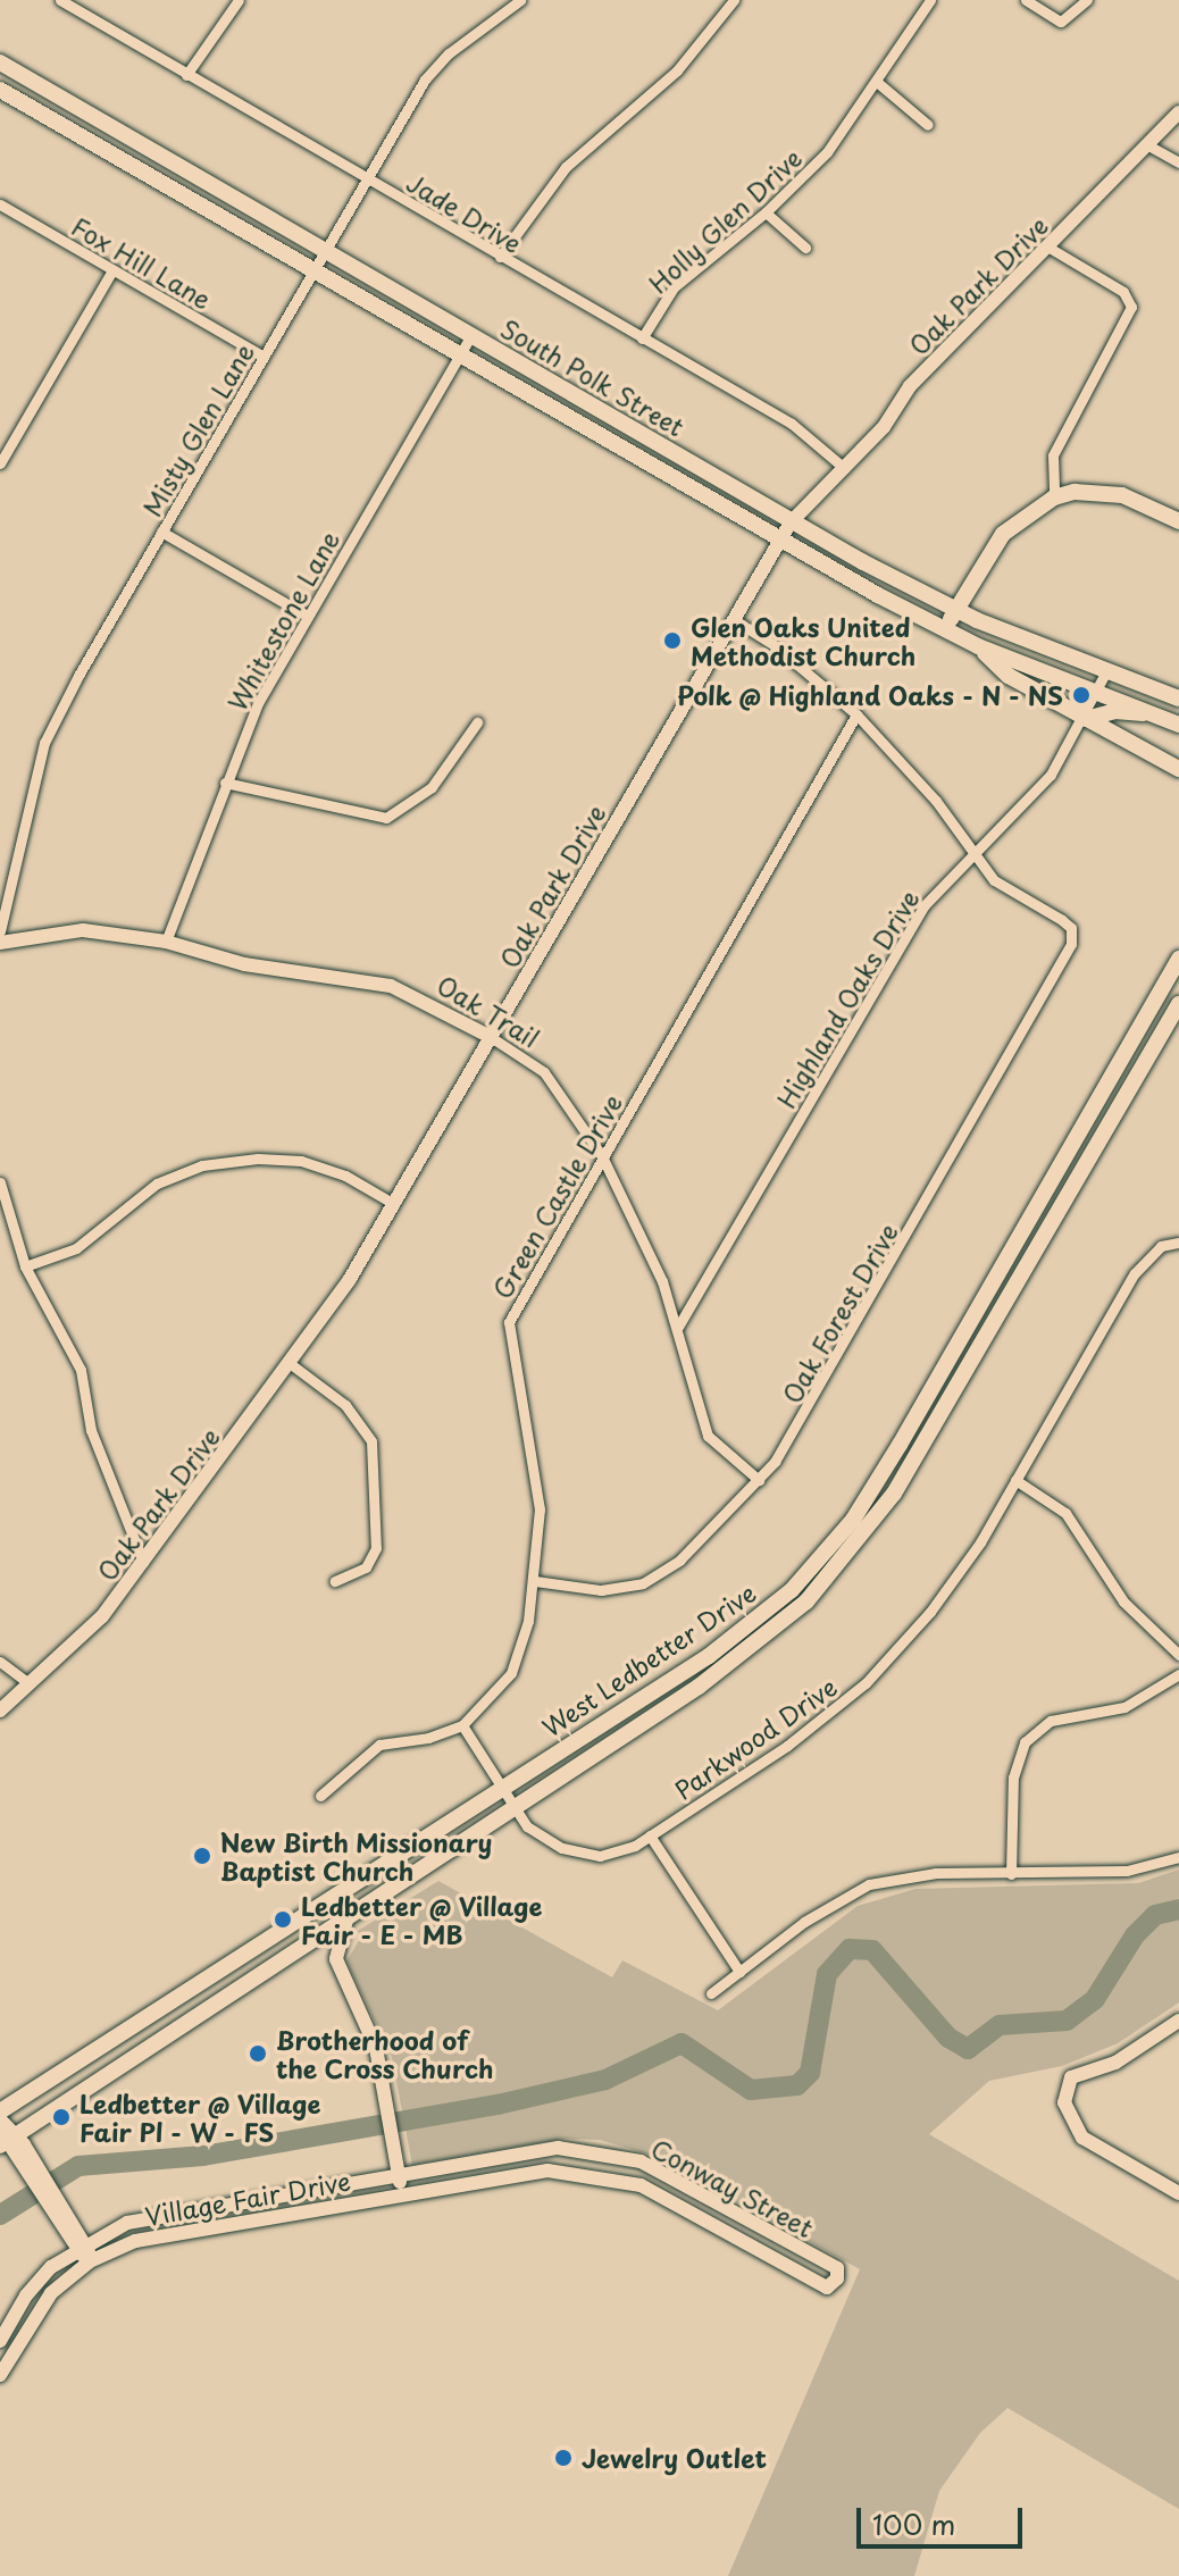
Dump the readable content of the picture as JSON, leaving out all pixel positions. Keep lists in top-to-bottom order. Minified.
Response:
{"streets":{"main road":["South Polk Street","West Ledbetter Drive"],"street":["Jade Drive","Holly Glen Drive","Fox Hill Lane","Oak Park Drive","Misty Glen Lane","Whitestone Lane","Highland Oaks Drive","Oak Trail","Green Castle Drive","Oak Forest Drive","Parkwood Drive","Conway Street","Village Fair Drive"]},"crossings":[["Jade Drive","Holly Glen Drive"],["Jade Drive","Oak Park Drive"],["Jade Drive","Misty Glen Lane"],["Fox Hill Lane","Misty Glen Lane"],["Oak Park Drive","South Polk Street"],["Oak Park Drive","Oak Trail"],["South Polk Street","Misty Glen Lane"],["South Polk Street","Whitestone Lane"],["South Polk Street","Highland Oaks Drive"],["Whitestone Lane","Oak Trail"],["Highland Oaks Drive","Oak Trail"],["Highland Oaks Drive","Oak Forest Drive"],["Oak Trail","Green Castle Drive"],["Oak Trail","Oak Forest Drive"],["Green Castle Drive","Oak Forest Drive"],["Green Castle Drive","Parkwood Drive"],["West Ledbetter Drive","Parkwood Drive"],["Conway Street","Village Fair Drive"]],"places":["Glen Oaks United Methodist Church","Polk @ Highland Oaks - N - NS","New Birth Missionary Baptist Church","Ledbetter @ Village Fair - E - MB","Brotherhood of the Cross Church","Ledbetter @ Village Fair Pl - W - FS","Jewelry Outlet"],"scale_bar":"100 m"}
